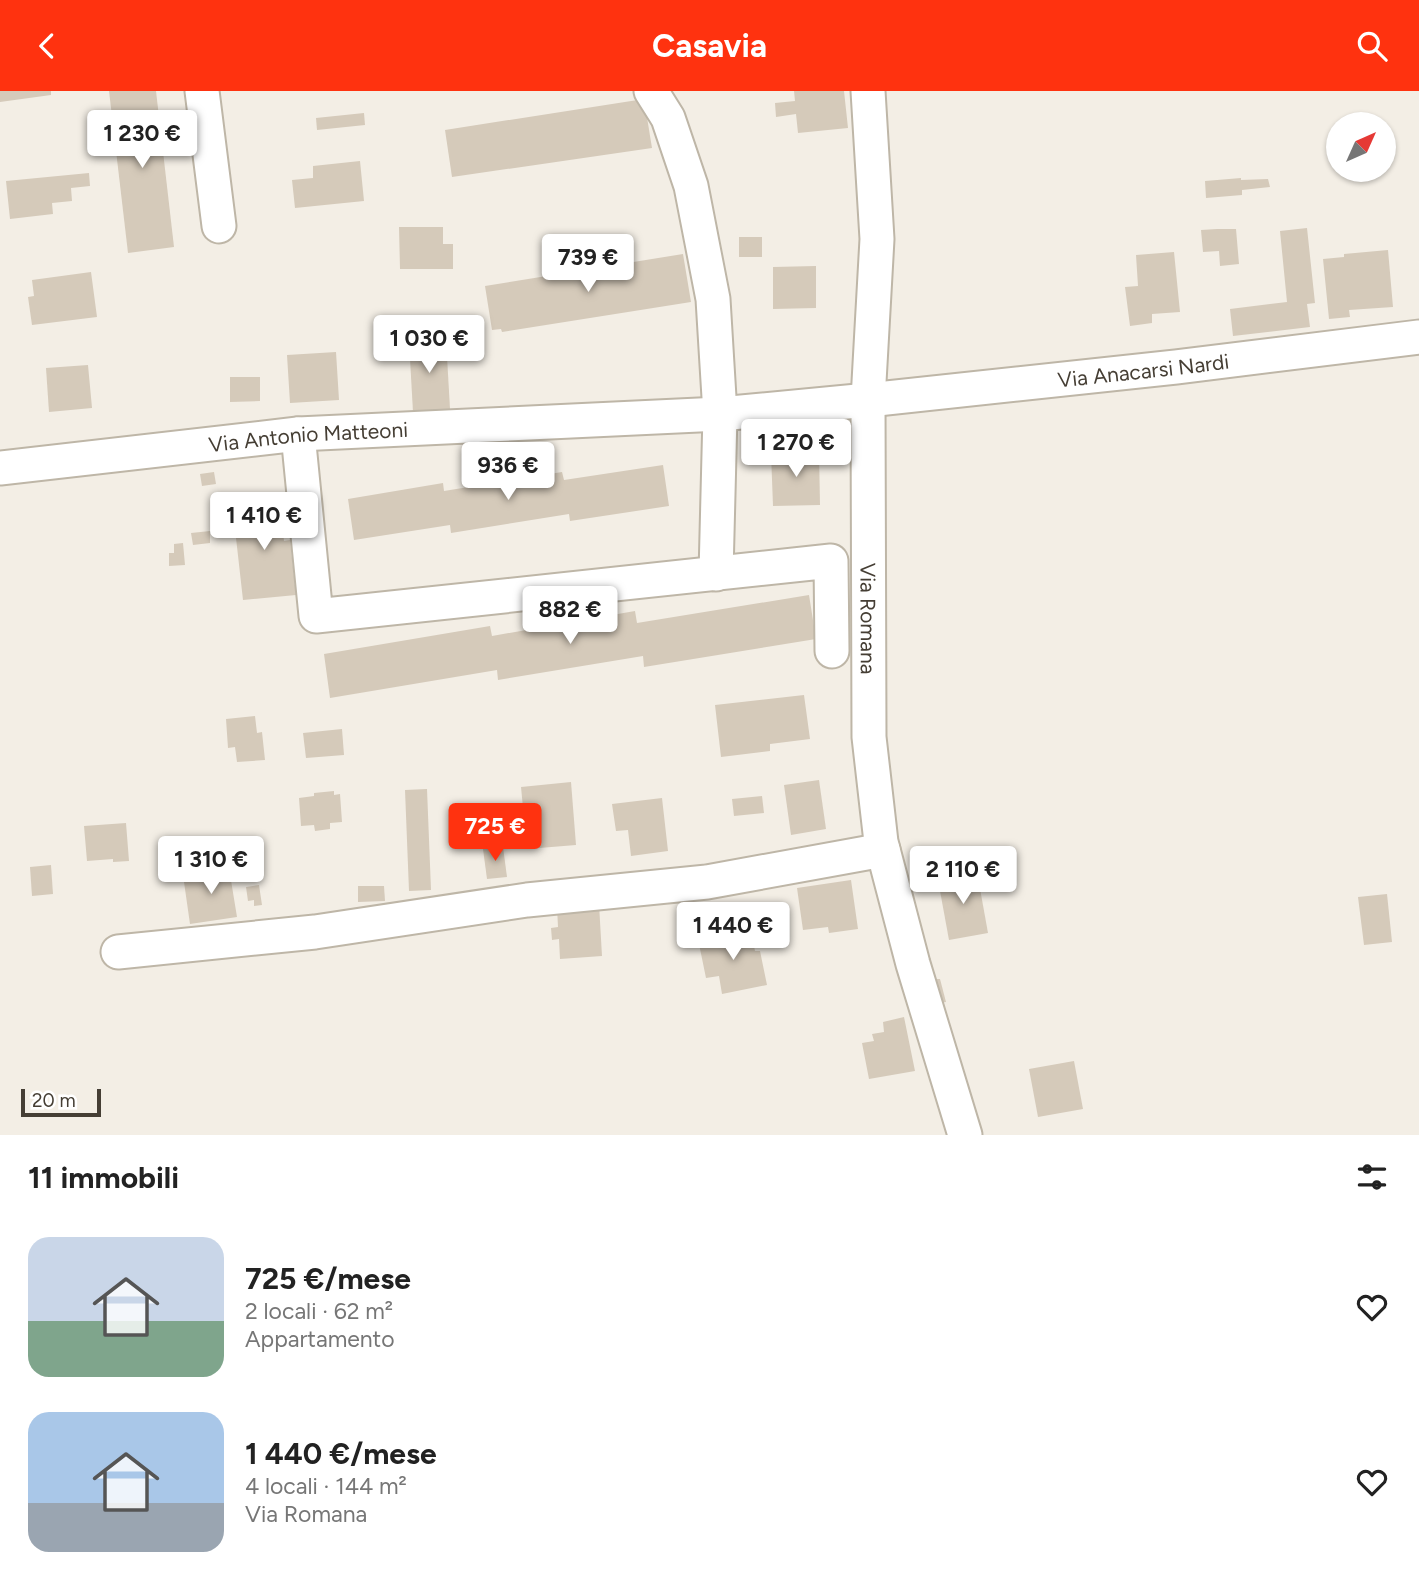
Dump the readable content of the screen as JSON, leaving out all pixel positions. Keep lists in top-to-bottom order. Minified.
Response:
{"streets":{"street":["Via Anacarsi Nardi","Via Antonio Matteoni","Via Romana"]},"crossings":[["Via Anacarsi Nardi","Via Antonio Matteoni"],["Via Anacarsi Nardi","Via Romana"],["Via Antonio Matteoni","Via Romana"]],"scale_bar":"20 m","north":"top right","page":{"header":"Casavia","price":["1 230 €","739 €","1 030 €","1 270 €","936 €","1 410 €","882 €","725 €","1 310 €","2 110 €","1 440 €"],"scale":"20 m","heading":"11 immobili","list":[{"name":"725 €/mese","note":"2 locali · 62 m² · Appartamento"},{"name":"1 440 €/mese","note":"4 locali · 144 m² · Via Romana"}]}}
